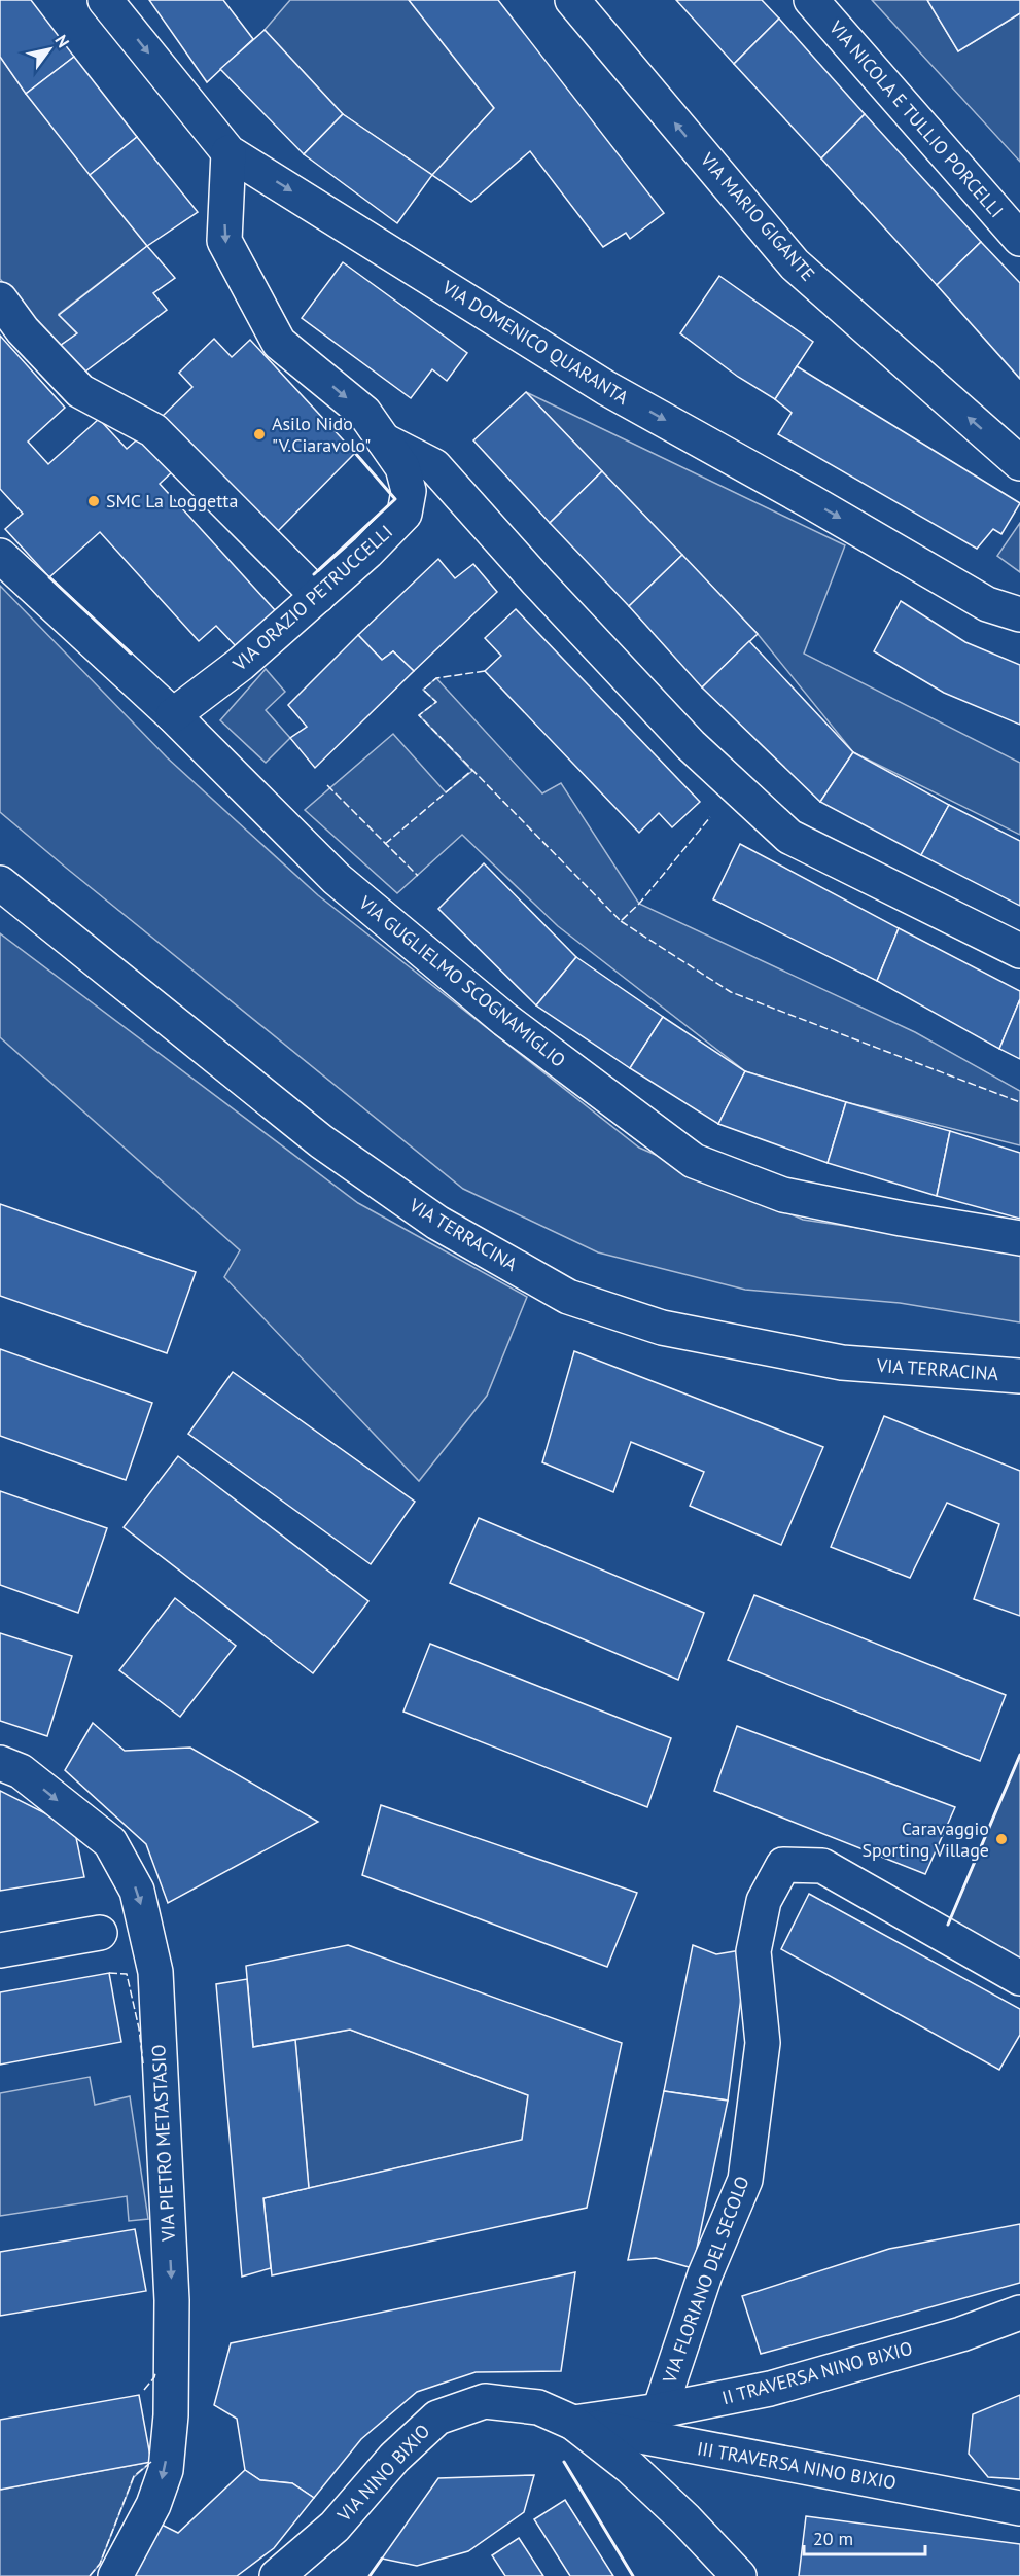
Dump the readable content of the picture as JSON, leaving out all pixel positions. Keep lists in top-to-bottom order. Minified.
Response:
{"streets":{"street":["VIA NICOLA E TULLIO PORCELLI","VIA MARIO GIGANTE","VIA DOMENICO QUARANTA","VIA ORAZIO PETRUCCELLI","VIA GUGLIELMO SCOGNAMIGLIO","VIA TERRACINA","VIA PIETRO METASTASIO","VIA FLORIANO DEL SECOLO","II TRAVERSA NINO BIXIO","III TRAVERSA NINO BIXIO","VIA NINO BIXIO"]},"crossings":[["VIA DOMENICO QUARANTA","VIA ORAZIO PETRUCCELLI"],["VIA ORAZIO PETRUCCELLI","VIA GUGLIELMO SCOGNAMIGLIO"],["VIA FLORIANO DEL SECOLO","II TRAVERSA NINO BIXIO"],["II TRAVERSA NINO BIXIO","III TRAVERSA NINO BIXIO"],["II TRAVERSA NINO BIXIO","VIA NINO BIXIO"],["III TRAVERSA NINO BIXIO","VIA NINO BIXIO"]],"one_way":["VIA MARIO GIGANTE","VIA PIETRO METASTASIO"],"places":["Asilo Nido \"V.Ciaravolo\"","SMC La Loggetta","Caravaggio Sporting Village"],"scale_bar":"20 m","north":"top right"}
